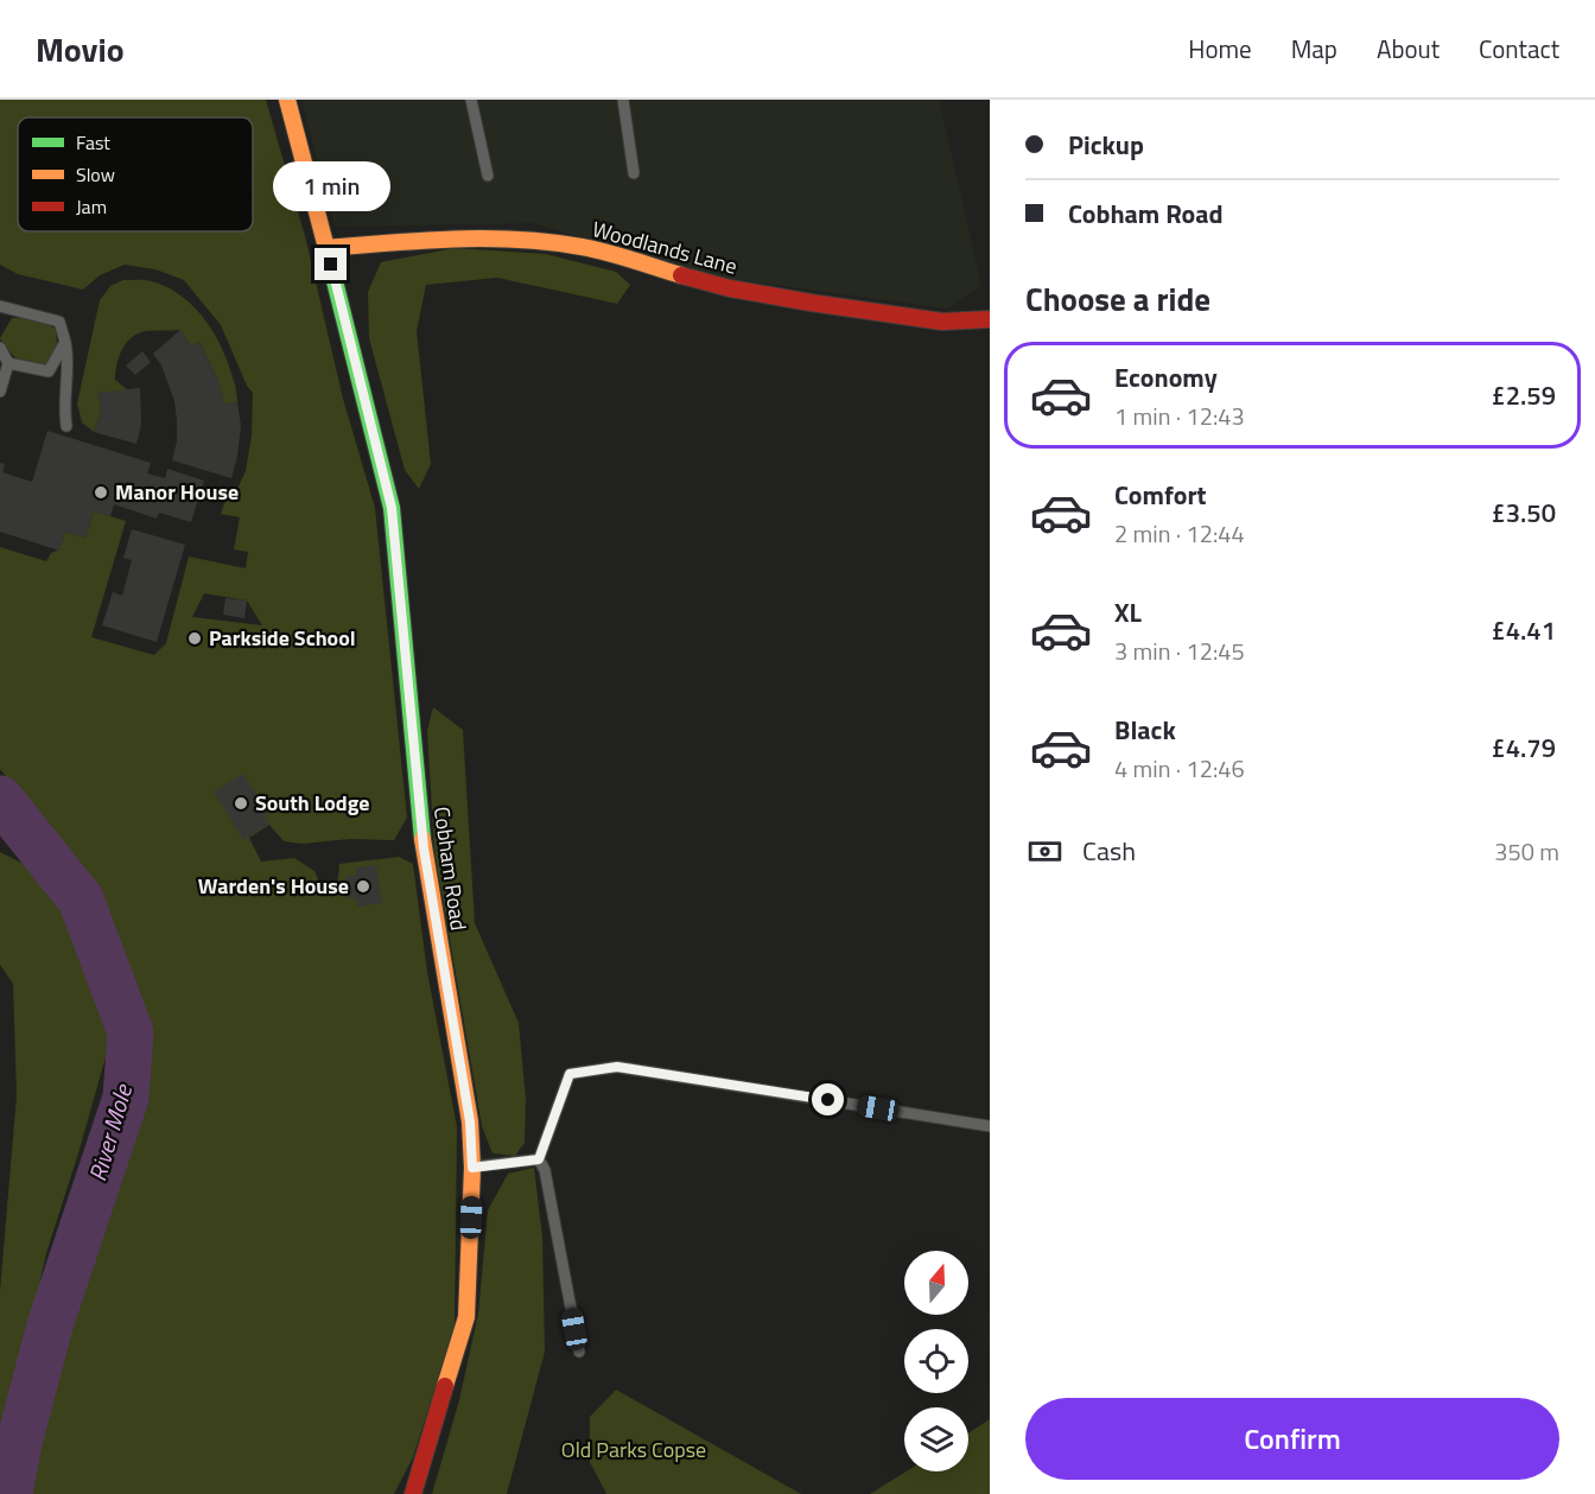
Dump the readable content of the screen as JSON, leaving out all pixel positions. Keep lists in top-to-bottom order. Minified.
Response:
{"streets":{"street":["Woodlands Lane","Cobham Road"]},"crossings":[["Woodlands Lane","Cobham Road"]],"water":["River Mole"],"parks":["Old Parks Copse"],"places":["Manor House","Parkside School","South Lodge","Warden's House"],"legend":["Fast","Slow","Jam"],"north":"top","page":{"header":"Movio","nav":["Home","Map","About","Contact"],"banner":["Pickup","Cobham Road"],"bubble":"1 min","heading":"Choose a ride","list":[{"name":"Economy","note":"1 min · 12:43","value":"£2.59"},{"name":"Comfort","note":"2 min · 12:44","value":"£3.50"},{"name":"XL","note":"3 min · 12:45","value":"£4.41"},{"name":"Black","note":"4 min · 12:46","value":"£4.79"}],"pay":["Cash","350 m"],"buttons":"Confirm"}}
